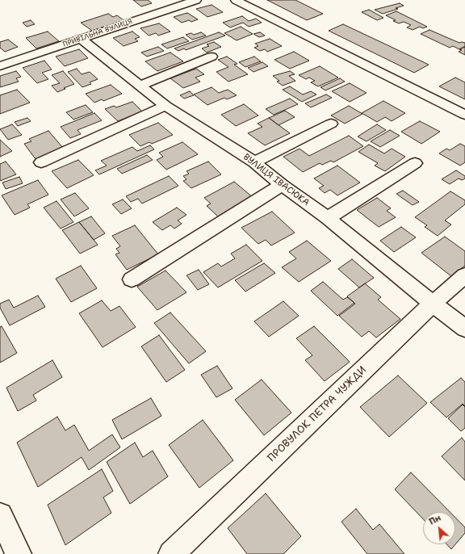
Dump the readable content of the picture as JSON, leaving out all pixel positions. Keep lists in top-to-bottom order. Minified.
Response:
{"streets":{"street":["ПРИВІЛЬНА ВУЛИЦЯ","ВУЛИЦЯ ІВАСЮКА","ПРОВУЛОК ПЕТРА ЧУЖДИ"]},"crossings":[["ПРИВІЛЬНА ВУЛИЦЯ","ВУЛИЦЯ ІВАСЮКА"],["ВУЛИЦЯ ІВАСЮКА","ПРОВУЛОК ПЕТРА ЧУЖДИ"]],"north":"top left"}
